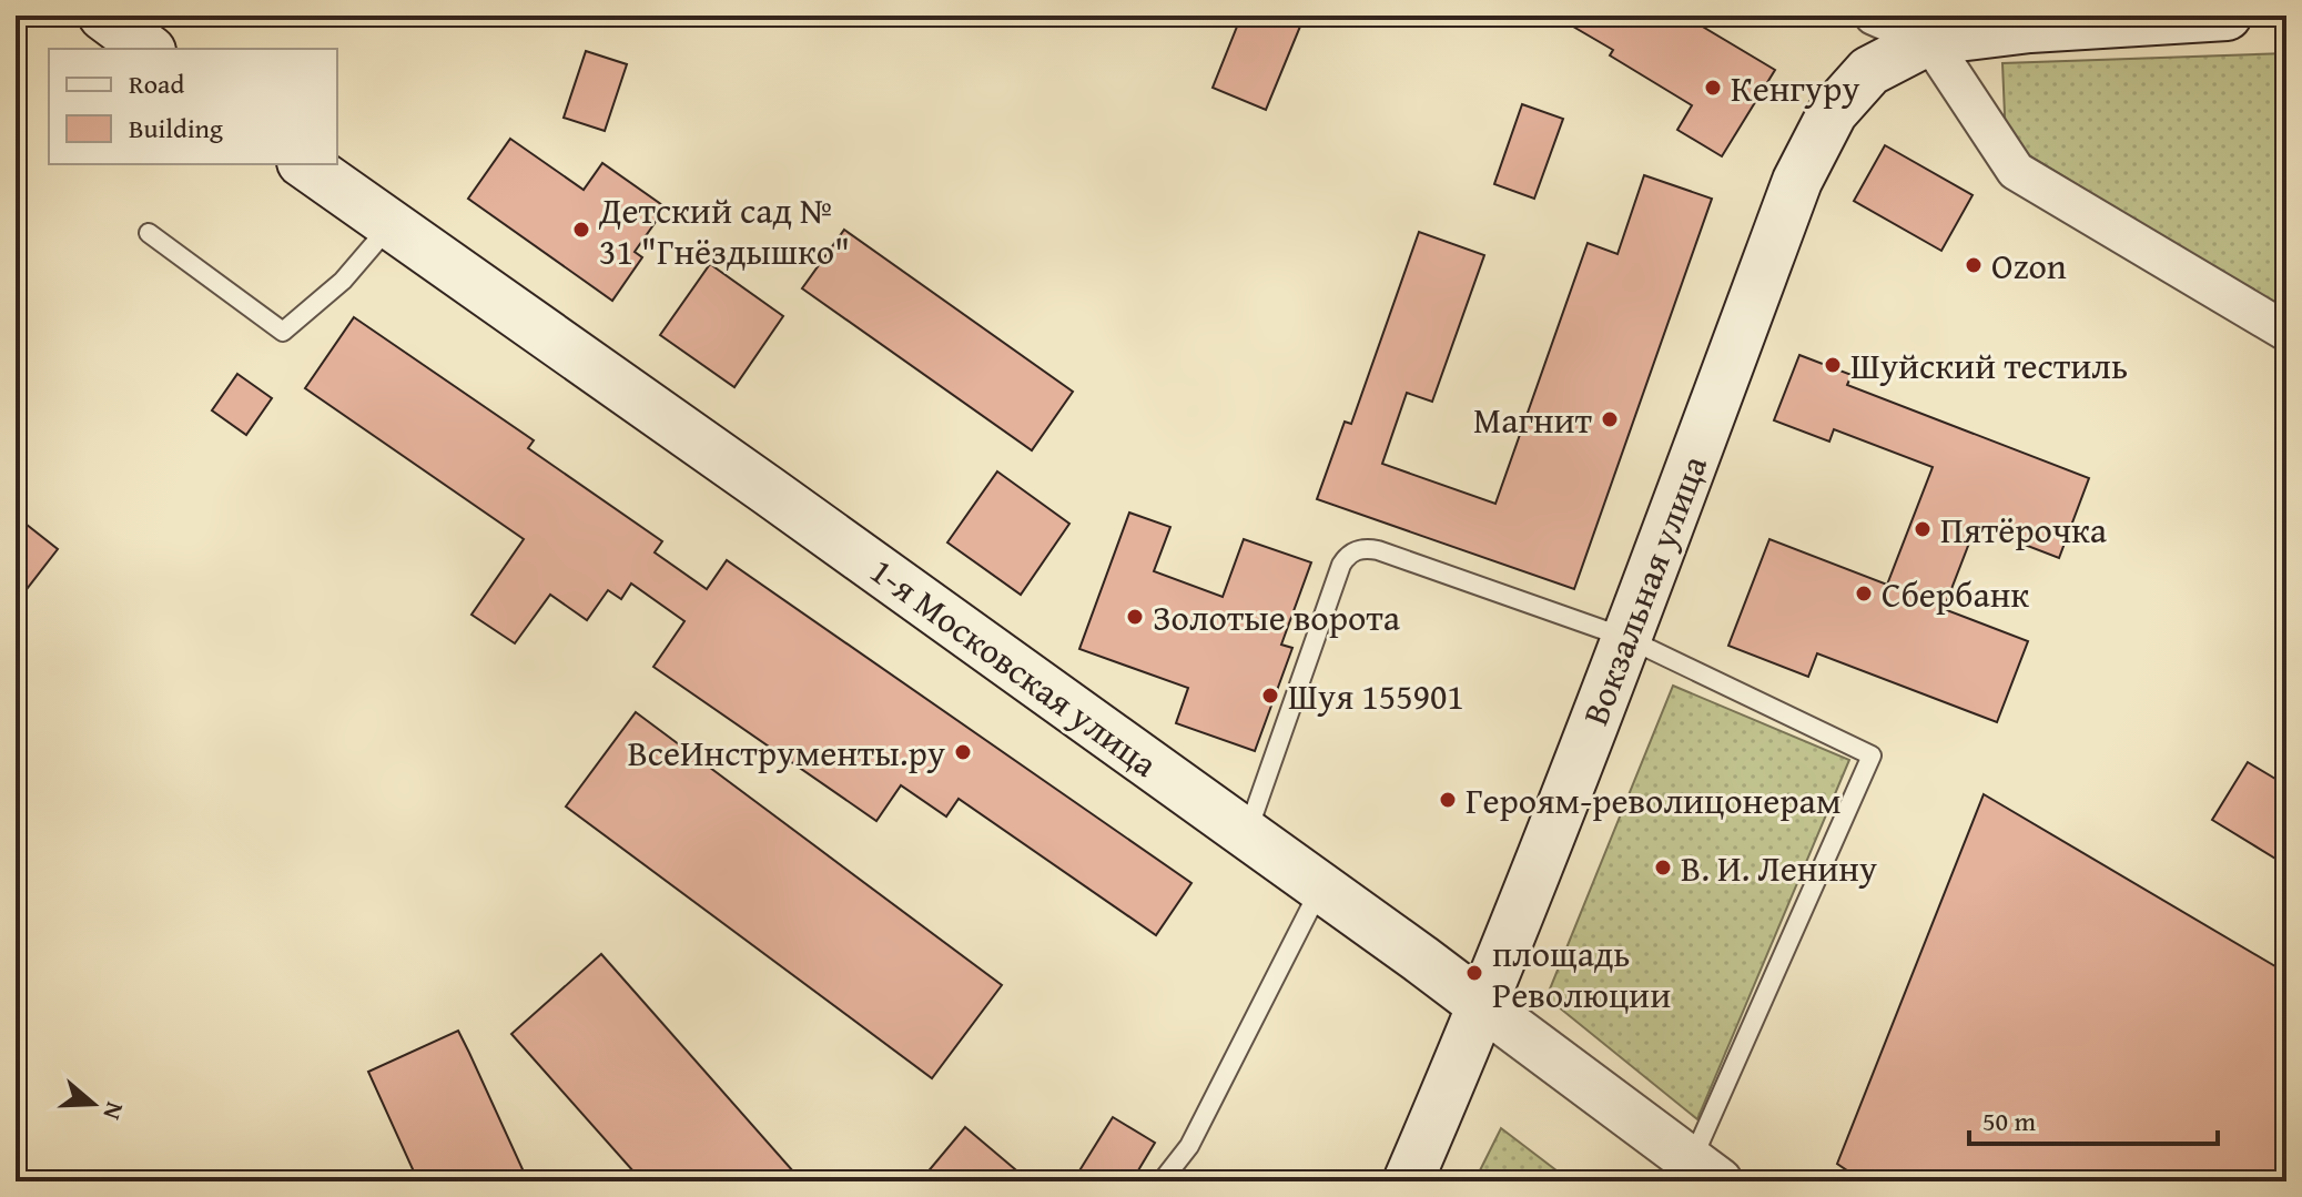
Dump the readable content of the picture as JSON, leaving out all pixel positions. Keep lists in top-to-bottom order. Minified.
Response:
{"streets":{"main road":["Вокзальная улица","1-я Московская улица"]},"crossings":[["Вокзальная улица","1-я Московская улица"]],"places":["Кенгуру","Детский сад № 31 \"Гнёздышко\"","Ozon","Шуйский тестиль","Магнит","Пятёрочка","Сбербанк","Золотые ворота","Шуя 155901","ВсеИнструменты.ру","Героям-револицонерам","В. И. Ленину","площадь Революции"],"legend":["Road","Building"],"scale_bar":"50 m","north":"right"}
